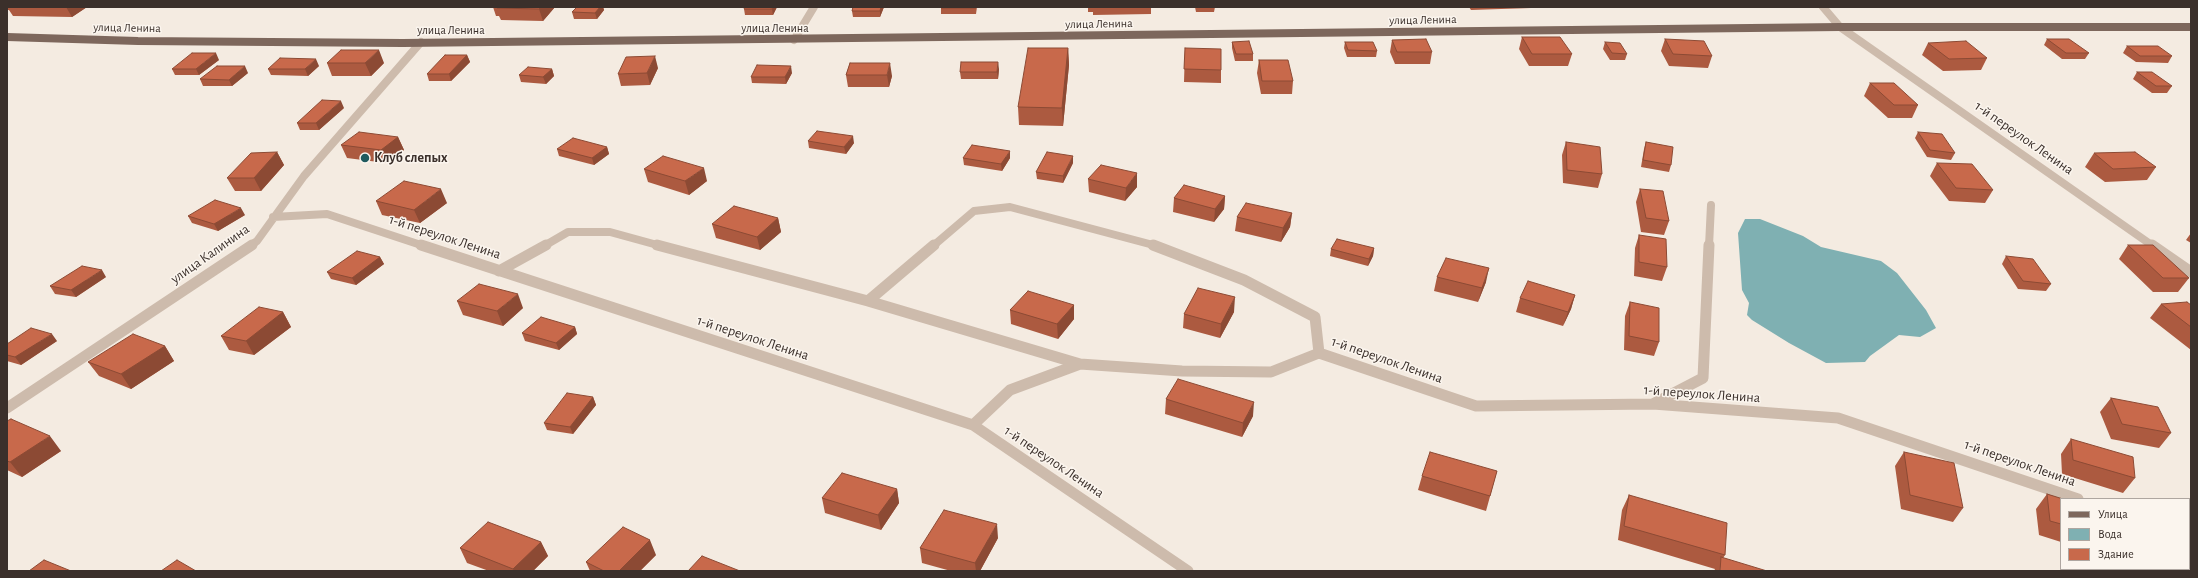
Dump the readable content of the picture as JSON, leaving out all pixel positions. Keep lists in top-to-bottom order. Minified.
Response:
{"streets":{"main road":["улица Ленина"],"street":["1-й переулок Ленина","улица Калинина"]},"crossings":[["улица Ленина","1-й переулок Ленина"],["улица Ленина","улица Калинина"],["1-й переулок Ленина","улица Калинина"]],"places":["Клуб слепых"],"legend":["Улица","Вода","Здание"]}
